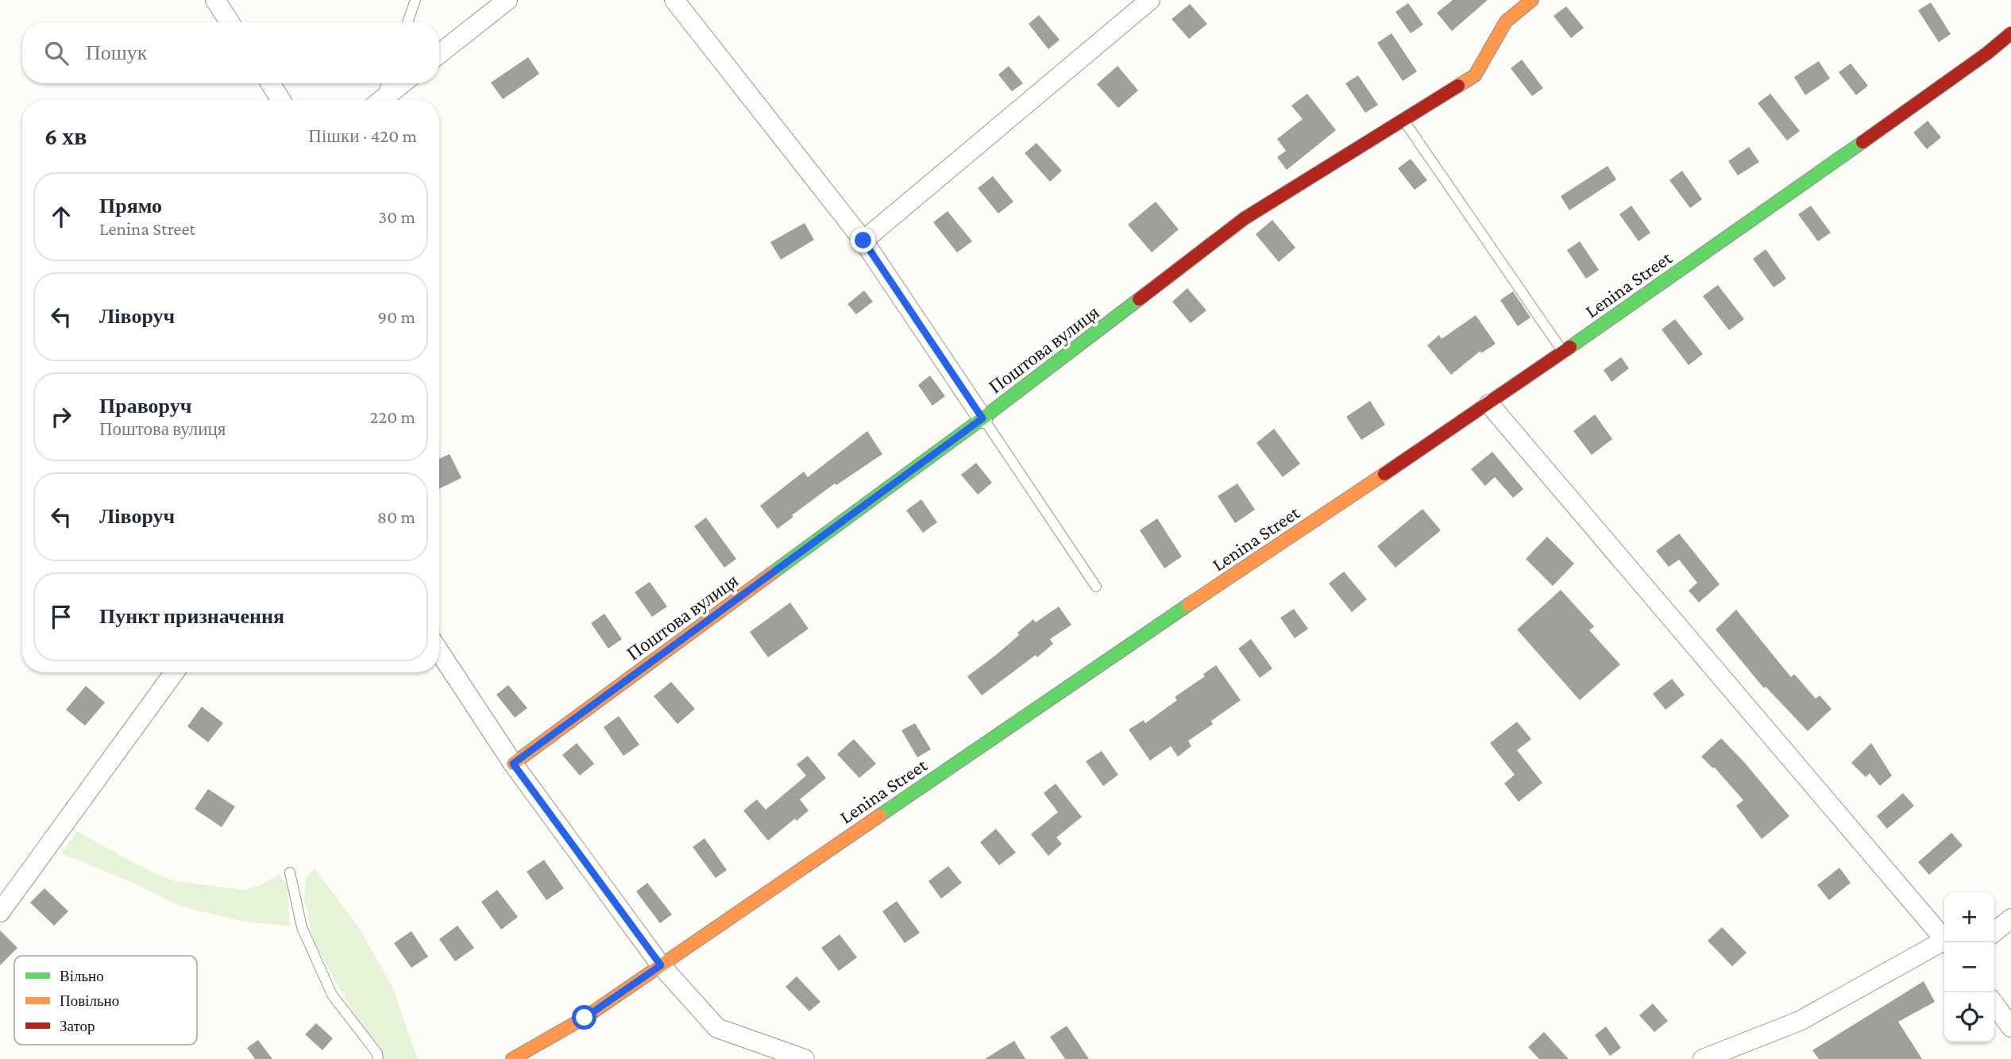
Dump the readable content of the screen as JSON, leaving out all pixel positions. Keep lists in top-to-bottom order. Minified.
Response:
{"streets":{"street":["Lenina Street","Поштова вулиця"]},"legend":["Вільно","Повільно","Затор"],"page":{"search":"Пошук","heading":["6 хв","Пішки · 420 m"],"list":[["Прямо","Lenina Street","30 m"],["Ліворуч","90 m"],["Праворуч","Поштова вулиця","220 m"],["Ліворуч","80 m"],"Пункт призначення"],"map_buttons":["+","−"]}}
